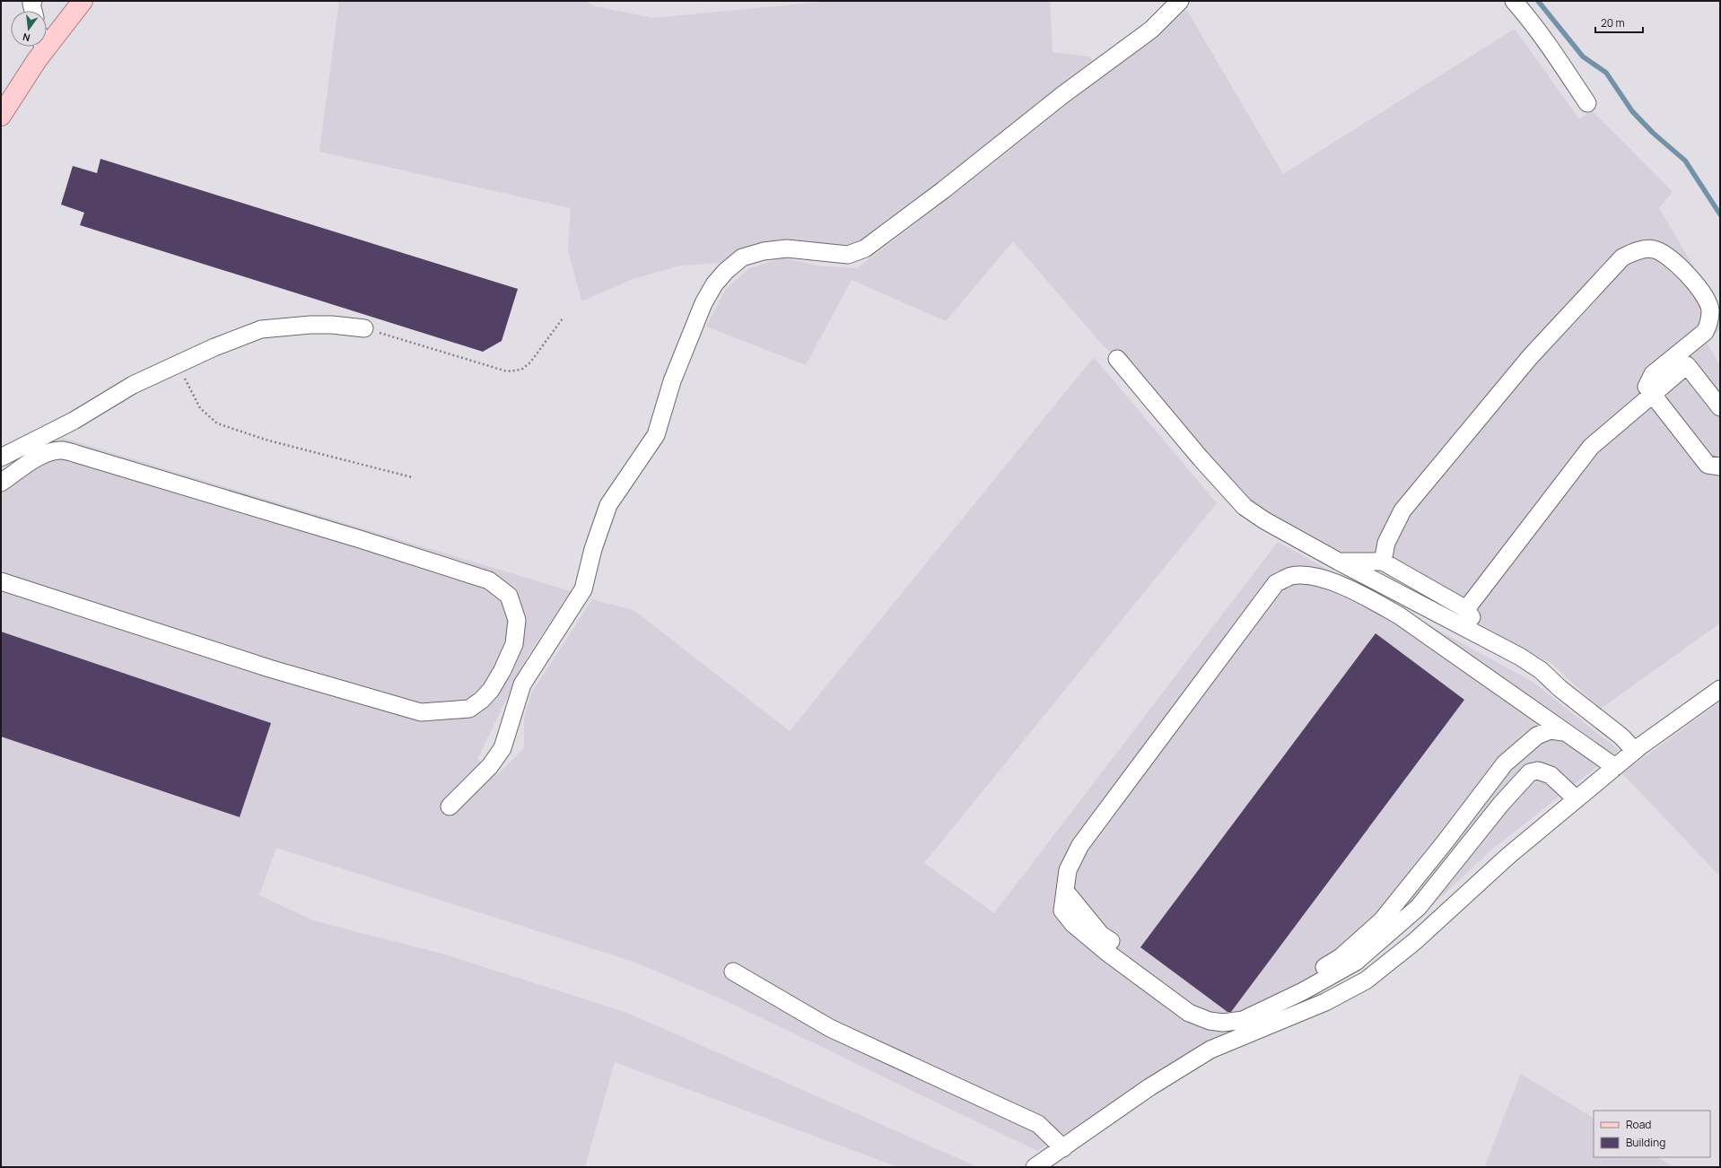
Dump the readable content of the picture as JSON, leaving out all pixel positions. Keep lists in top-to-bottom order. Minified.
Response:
{"legend":["Road","Building"],"scale_bar":"20 m","north":"bottom"}
